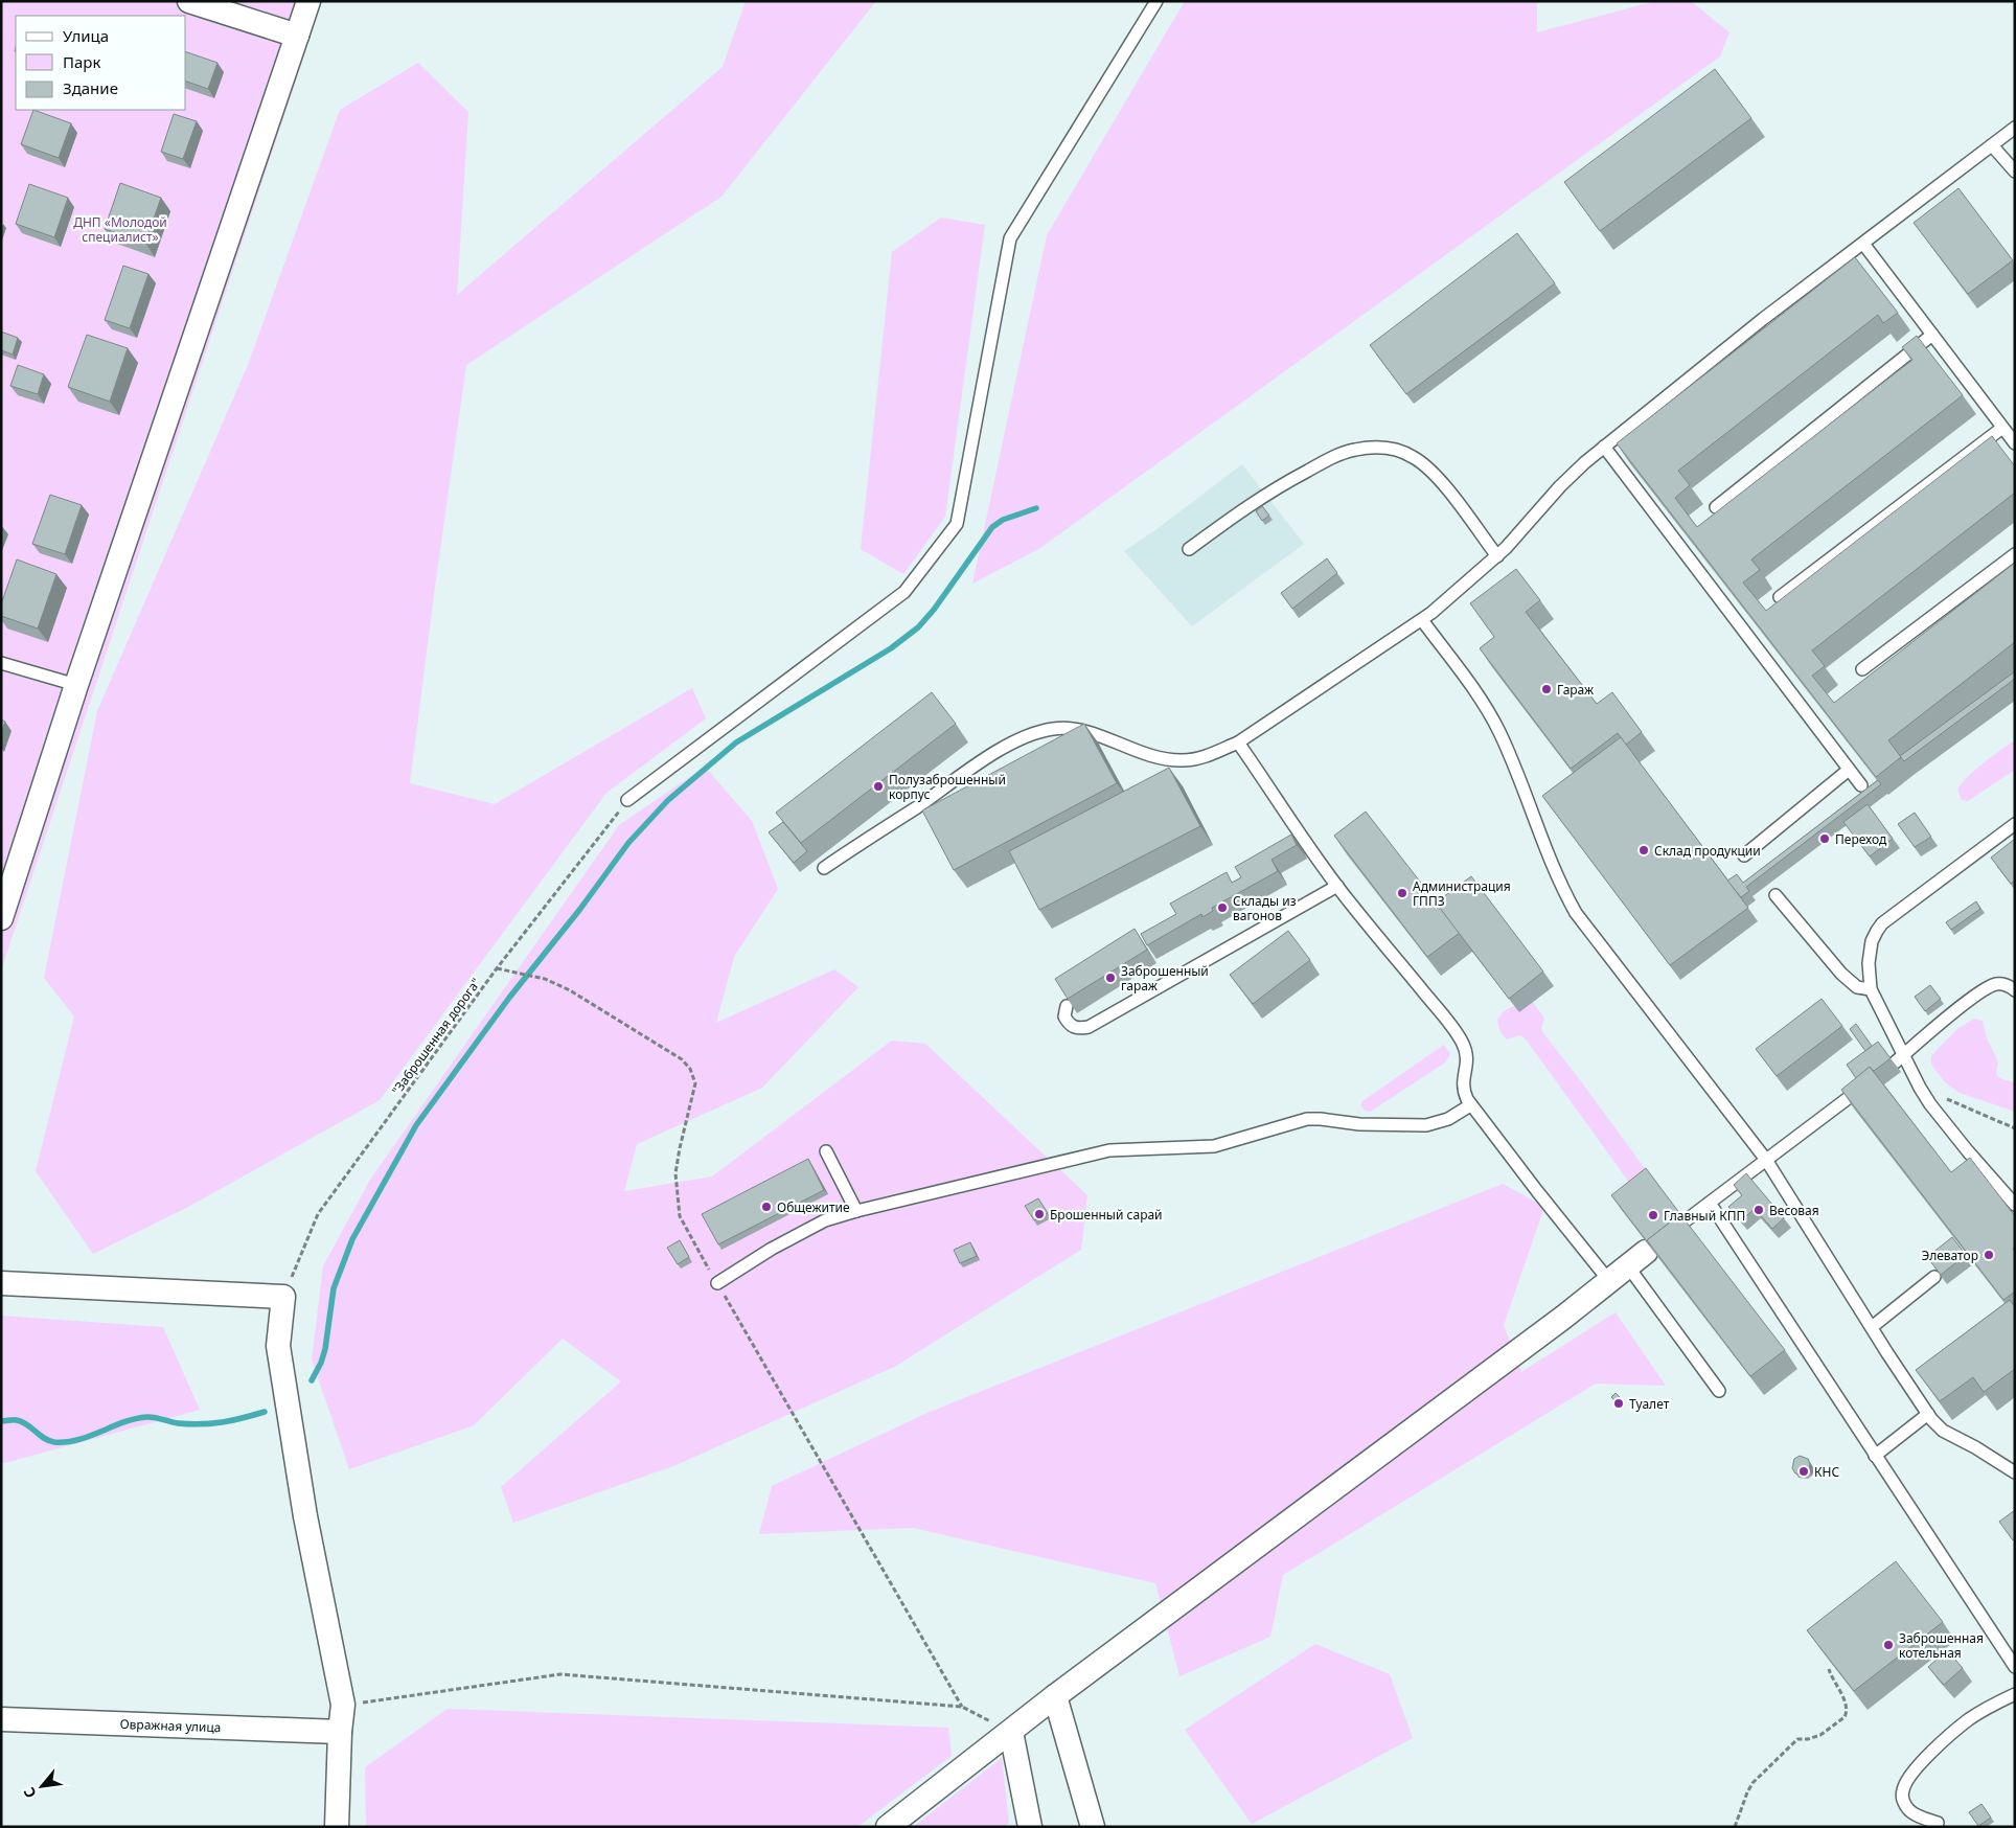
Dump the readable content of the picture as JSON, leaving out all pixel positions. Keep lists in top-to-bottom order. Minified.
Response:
{"streets":{"street":["Овражная улица"],"path":["\"Заброшенная дорога\""]},"parks":["ДНП «Молодой специалист»"],"places":["Гараж","Полузаброшенный корпус","Переход","Склад продукции","Администрация ГППЗ","Склады из вагонов","Заброшенный гараж","Общежитие","Весовая","Брошенный сарай","Главный КПП","Элеватор","Туалет","КНС","Заброшенная котельная"],"legend":["Улица","Парк","Здание"],"north":"bottom left"}
